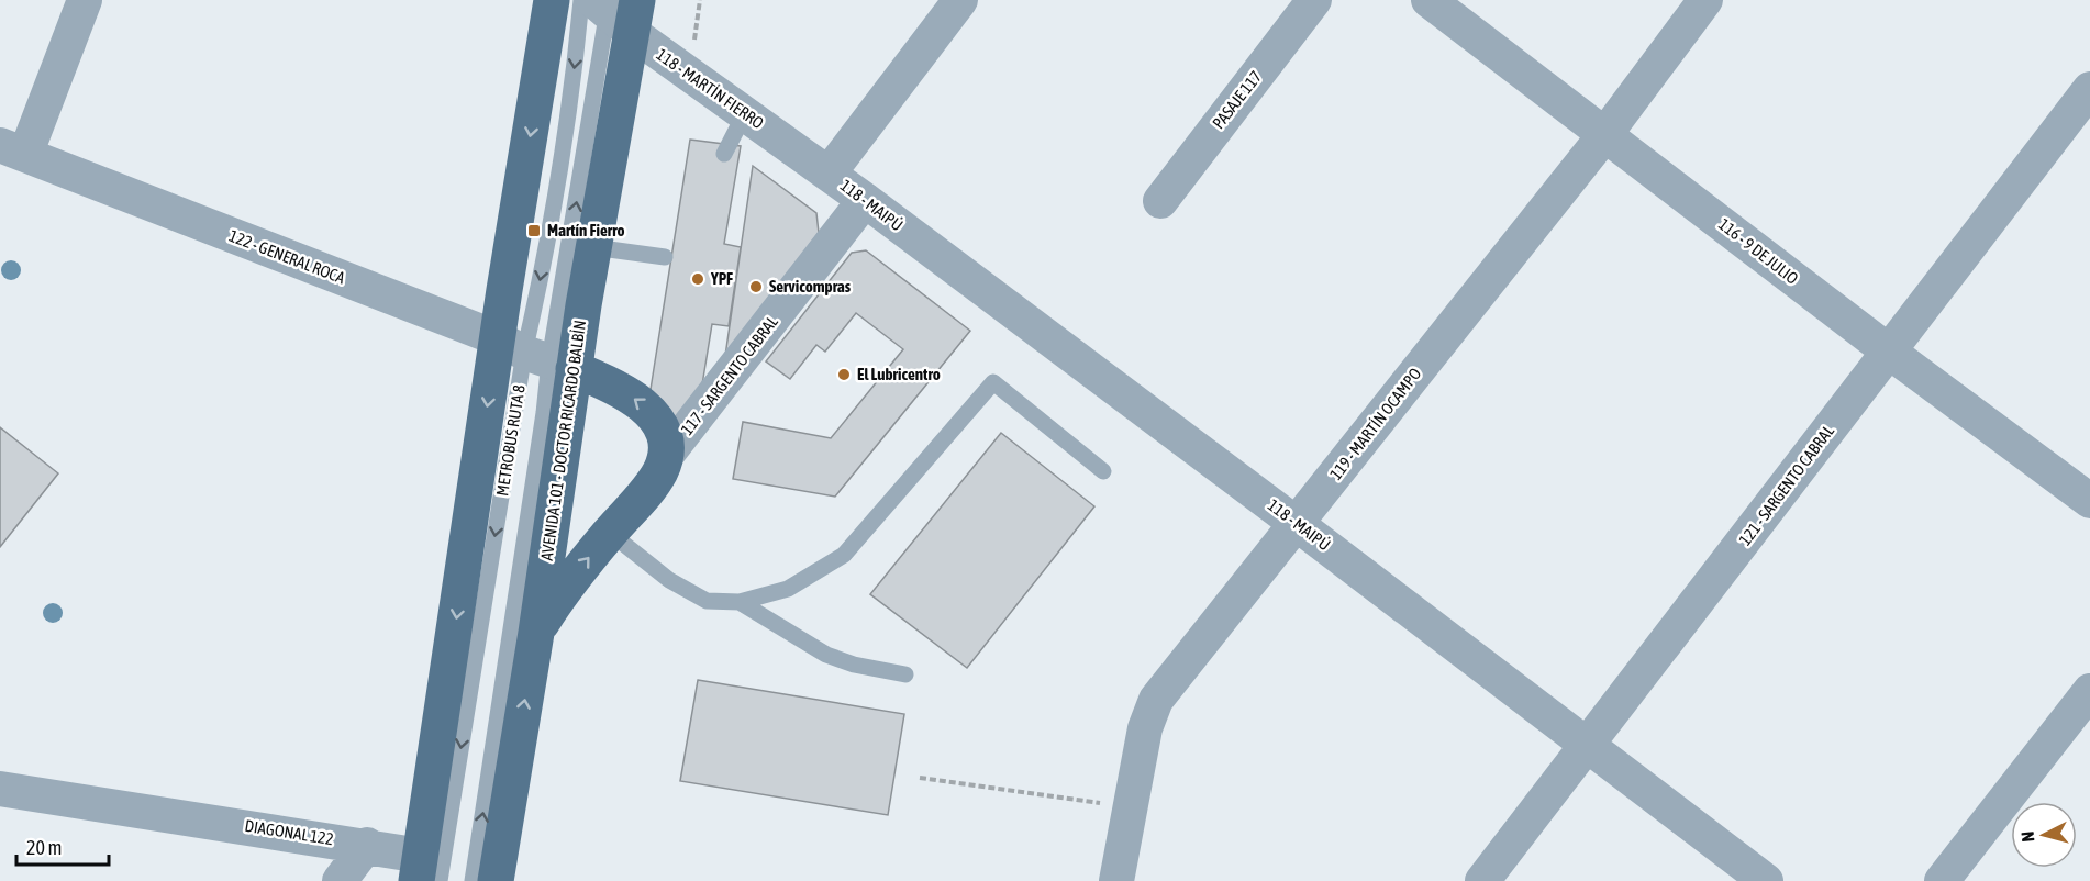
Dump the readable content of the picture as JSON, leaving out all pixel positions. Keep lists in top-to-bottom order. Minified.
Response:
{"streets":{"main road":["AVENIDA 101 - DOCTOR RICARDO BALBÍN"],"street":["118 - MARTÍN FIERRO","PASAJE 117","118 - MAIPÚ","116 - 9 DE JULIO","122 - GENERAL ROCA","117 - SARGENTO CABRAL","119 - MARTÍN OCAMPO","121 - SARGENTO CABRAL","DIAGONAL 122"],"lane":["METROBUS RUTA 8"]},"crossings":[["118 - MARTÍN FIERRO","118 - MAIPÚ"],["118 - MARTÍN FIERRO","METROBUS RUTA 8"],["118 - MARTÍN FIERRO","AVENIDA 101 - DOCTOR RICARDO BALBÍN"],["118 - MAIPÚ","117 - SARGENTO CABRAL"],["118 - MAIPÚ","119 - MARTÍN OCAMPO"],["118 - MAIPÚ","121 - SARGENTO CABRAL"],["116 - 9 DE JULIO","119 - MARTÍN OCAMPO"],["116 - 9 DE JULIO","121 - SARGENTO CABRAL"],["122 - GENERAL ROCA","METROBUS RUTA 8"],["122 - GENERAL ROCA","AVENIDA 101 - DOCTOR RICARDO BALBÍN"],["METROBUS RUTA 8","AVENIDA 101 - DOCTOR RICARDO BALBÍN"],["AVENIDA 101 - DOCTOR RICARDO BALBÍN","DIAGONAL 122"]],"places":{"transit":["Martín Fierro"],"other":["YPF","Servicompras","El Lubricentro"]},"scale_bar":"20 m","north":"left"}
